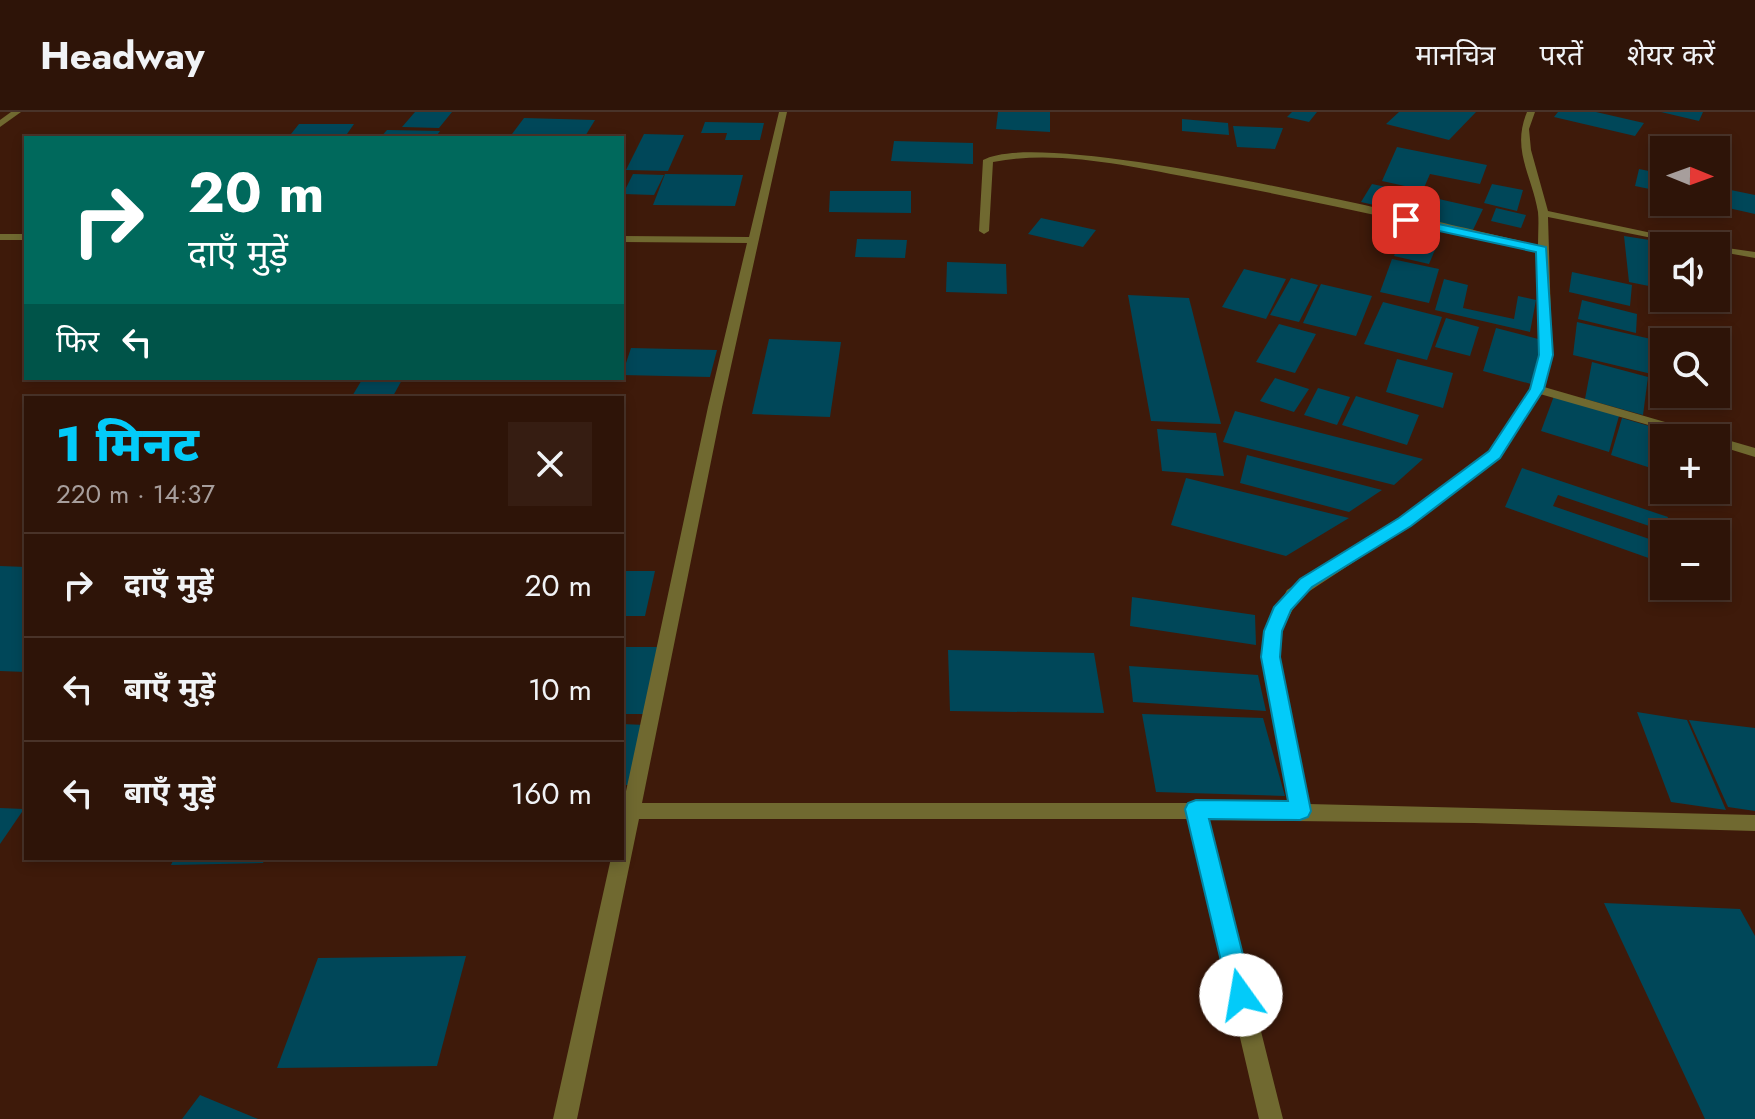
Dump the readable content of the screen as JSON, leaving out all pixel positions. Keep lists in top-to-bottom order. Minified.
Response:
{"north":"right","page":{"header":"Headway","nav":["मानचित्र","परतें","शेयर करें"],"map_buttons":["+","−"],"turn":["20 m","दाएँ मुड़ें"],"then":"फिर","heading":["1 मिनट","220 m · 14:37"],"list":[{"name":"दाएँ मुड़ें","value":"20 m"},{"name":"बाएँ मुड़ें","value":"10 m"},{"name":"बाएँ मुड़ें","value":"160 m"}]}}
